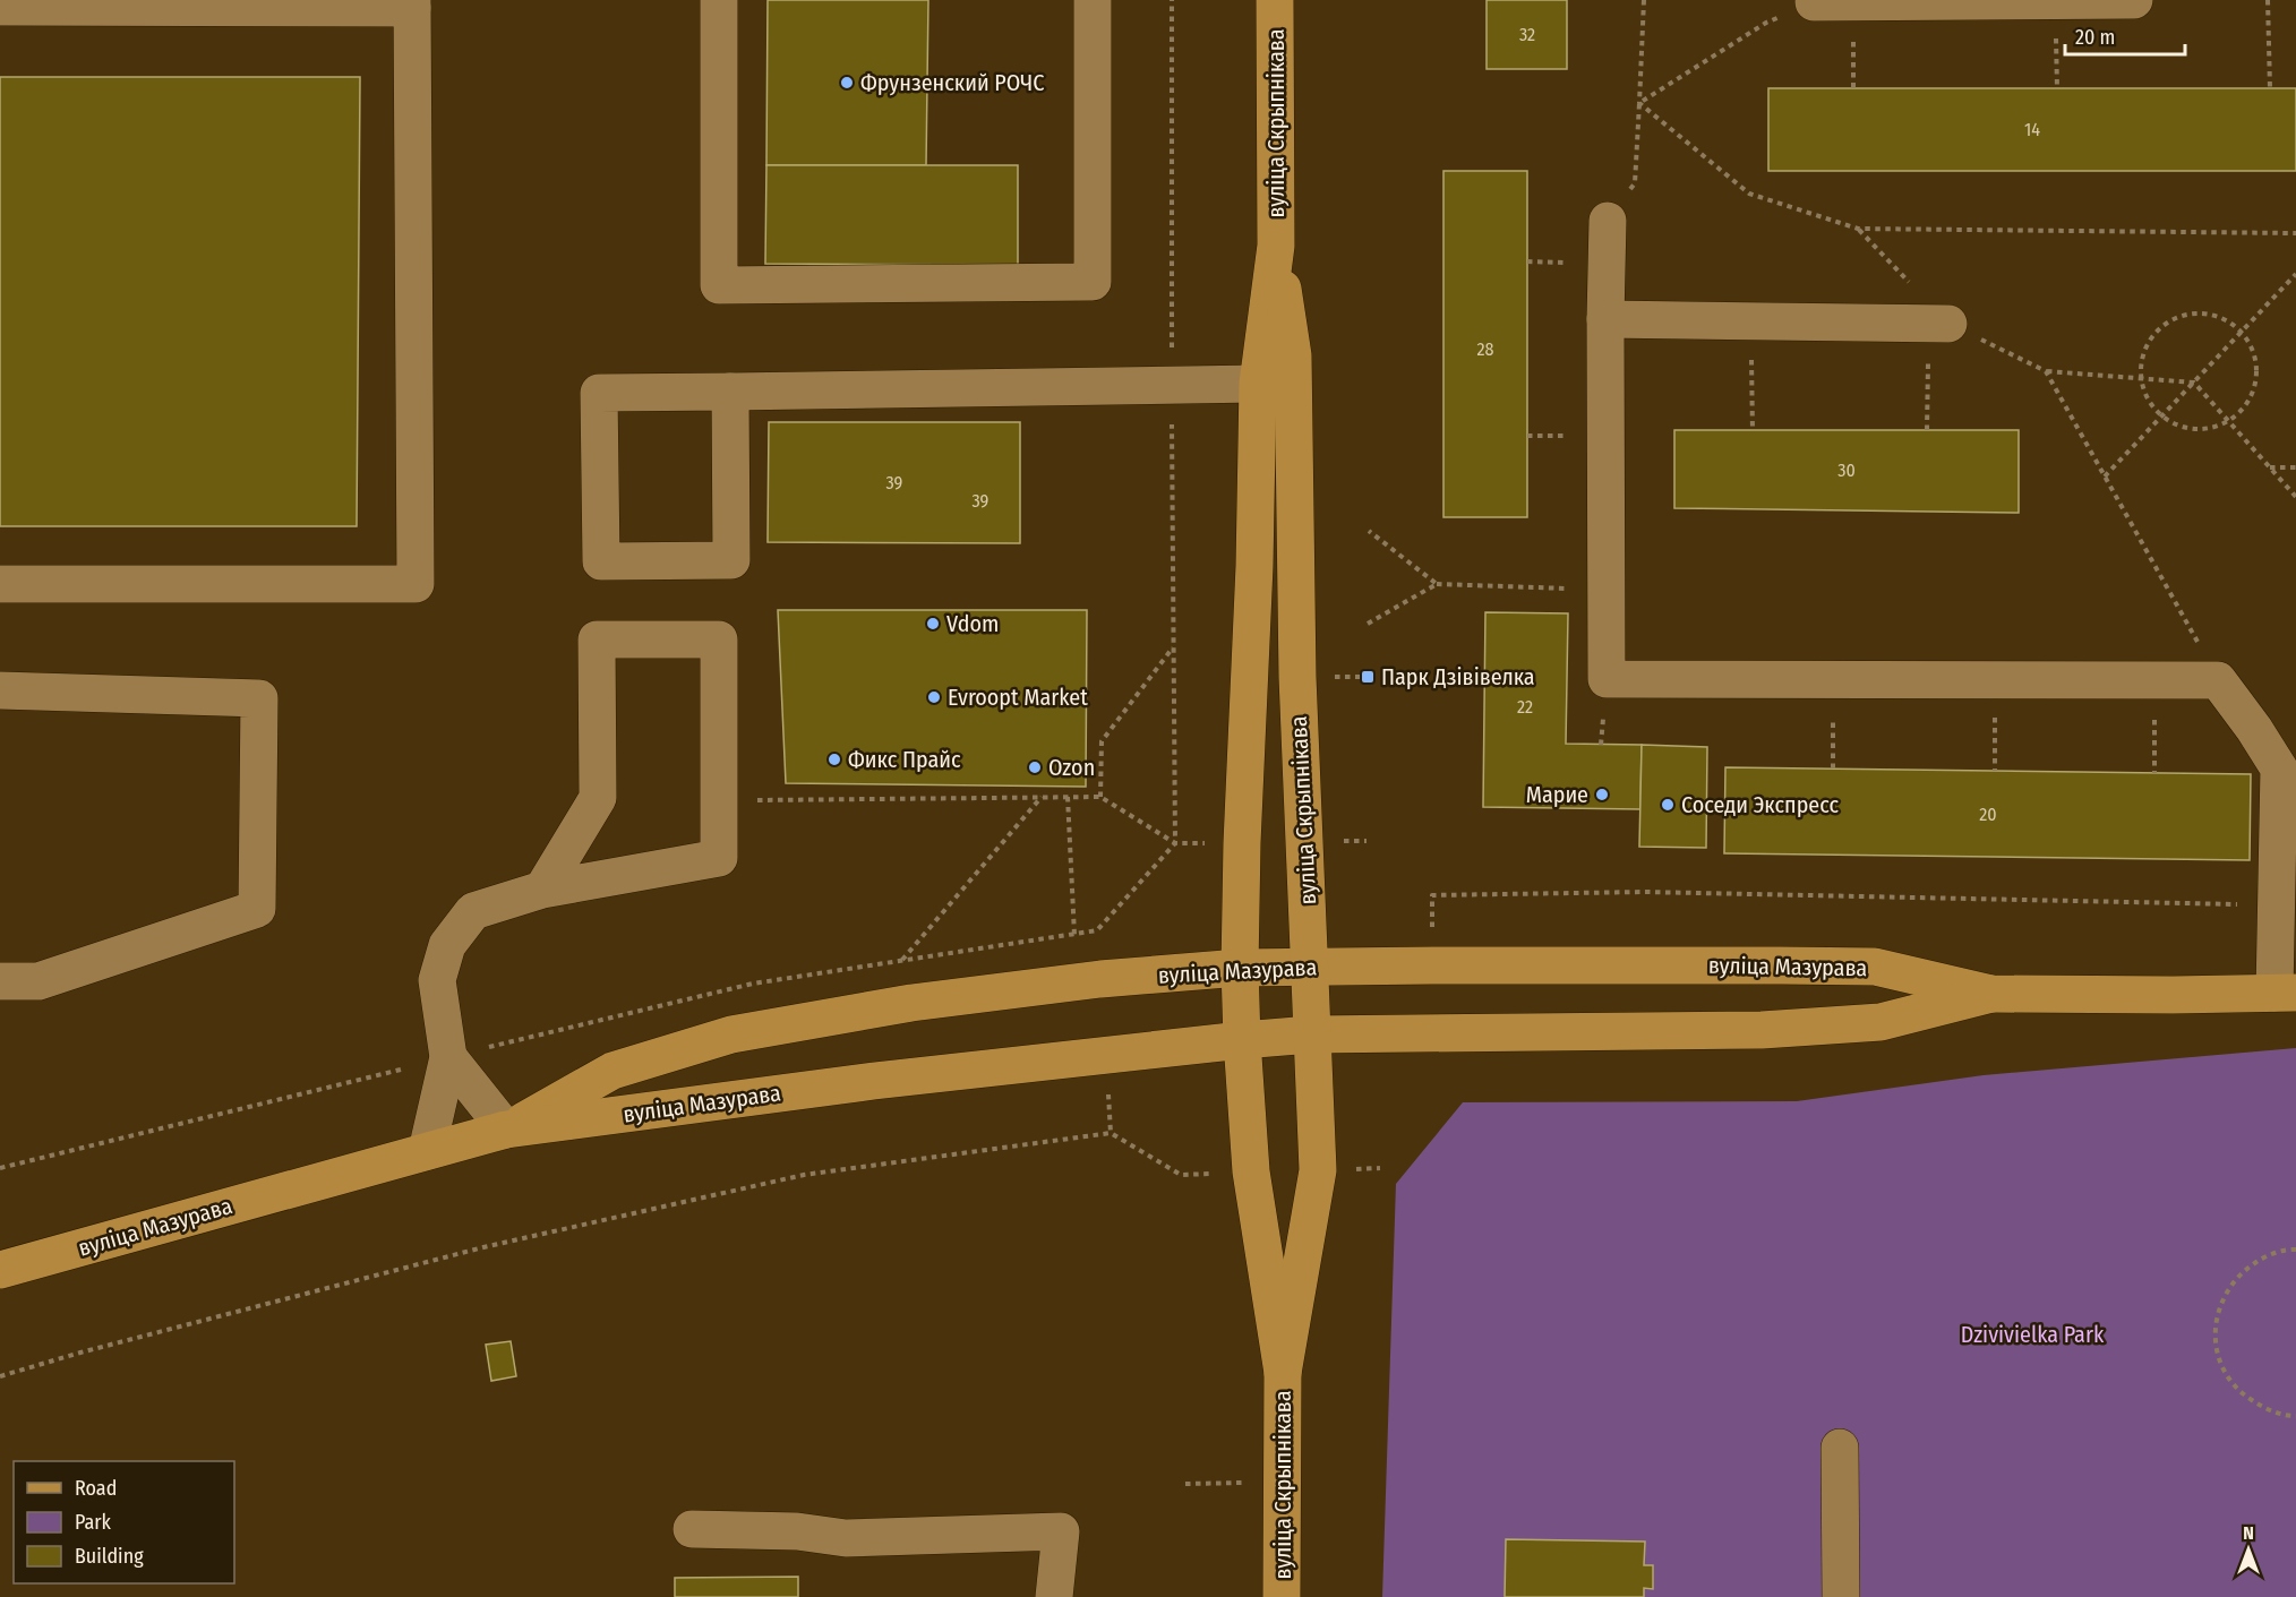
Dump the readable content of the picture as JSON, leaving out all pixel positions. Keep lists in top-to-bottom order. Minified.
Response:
{"streets":{"main road":["вуліца Скрыпнікава","вуліца Мазурава"]},"crossings":[["вуліца Скрыпнікава","вуліца Мазурава"]],"parks":["Dzivivielka Park"],"places":{"other":["Фрунзенский РОЧС","Vdom","Evroopt Market","Фикс Прайс","Ozon","Марие","Соседи Экспресс"],"transit":["Парк Дзівівелка"]},"house_numbers":["32","14","28","30","39","39","22","20"],"legend":["Road","Park","Building"],"scale_bar":"20 m","north":"top"}
